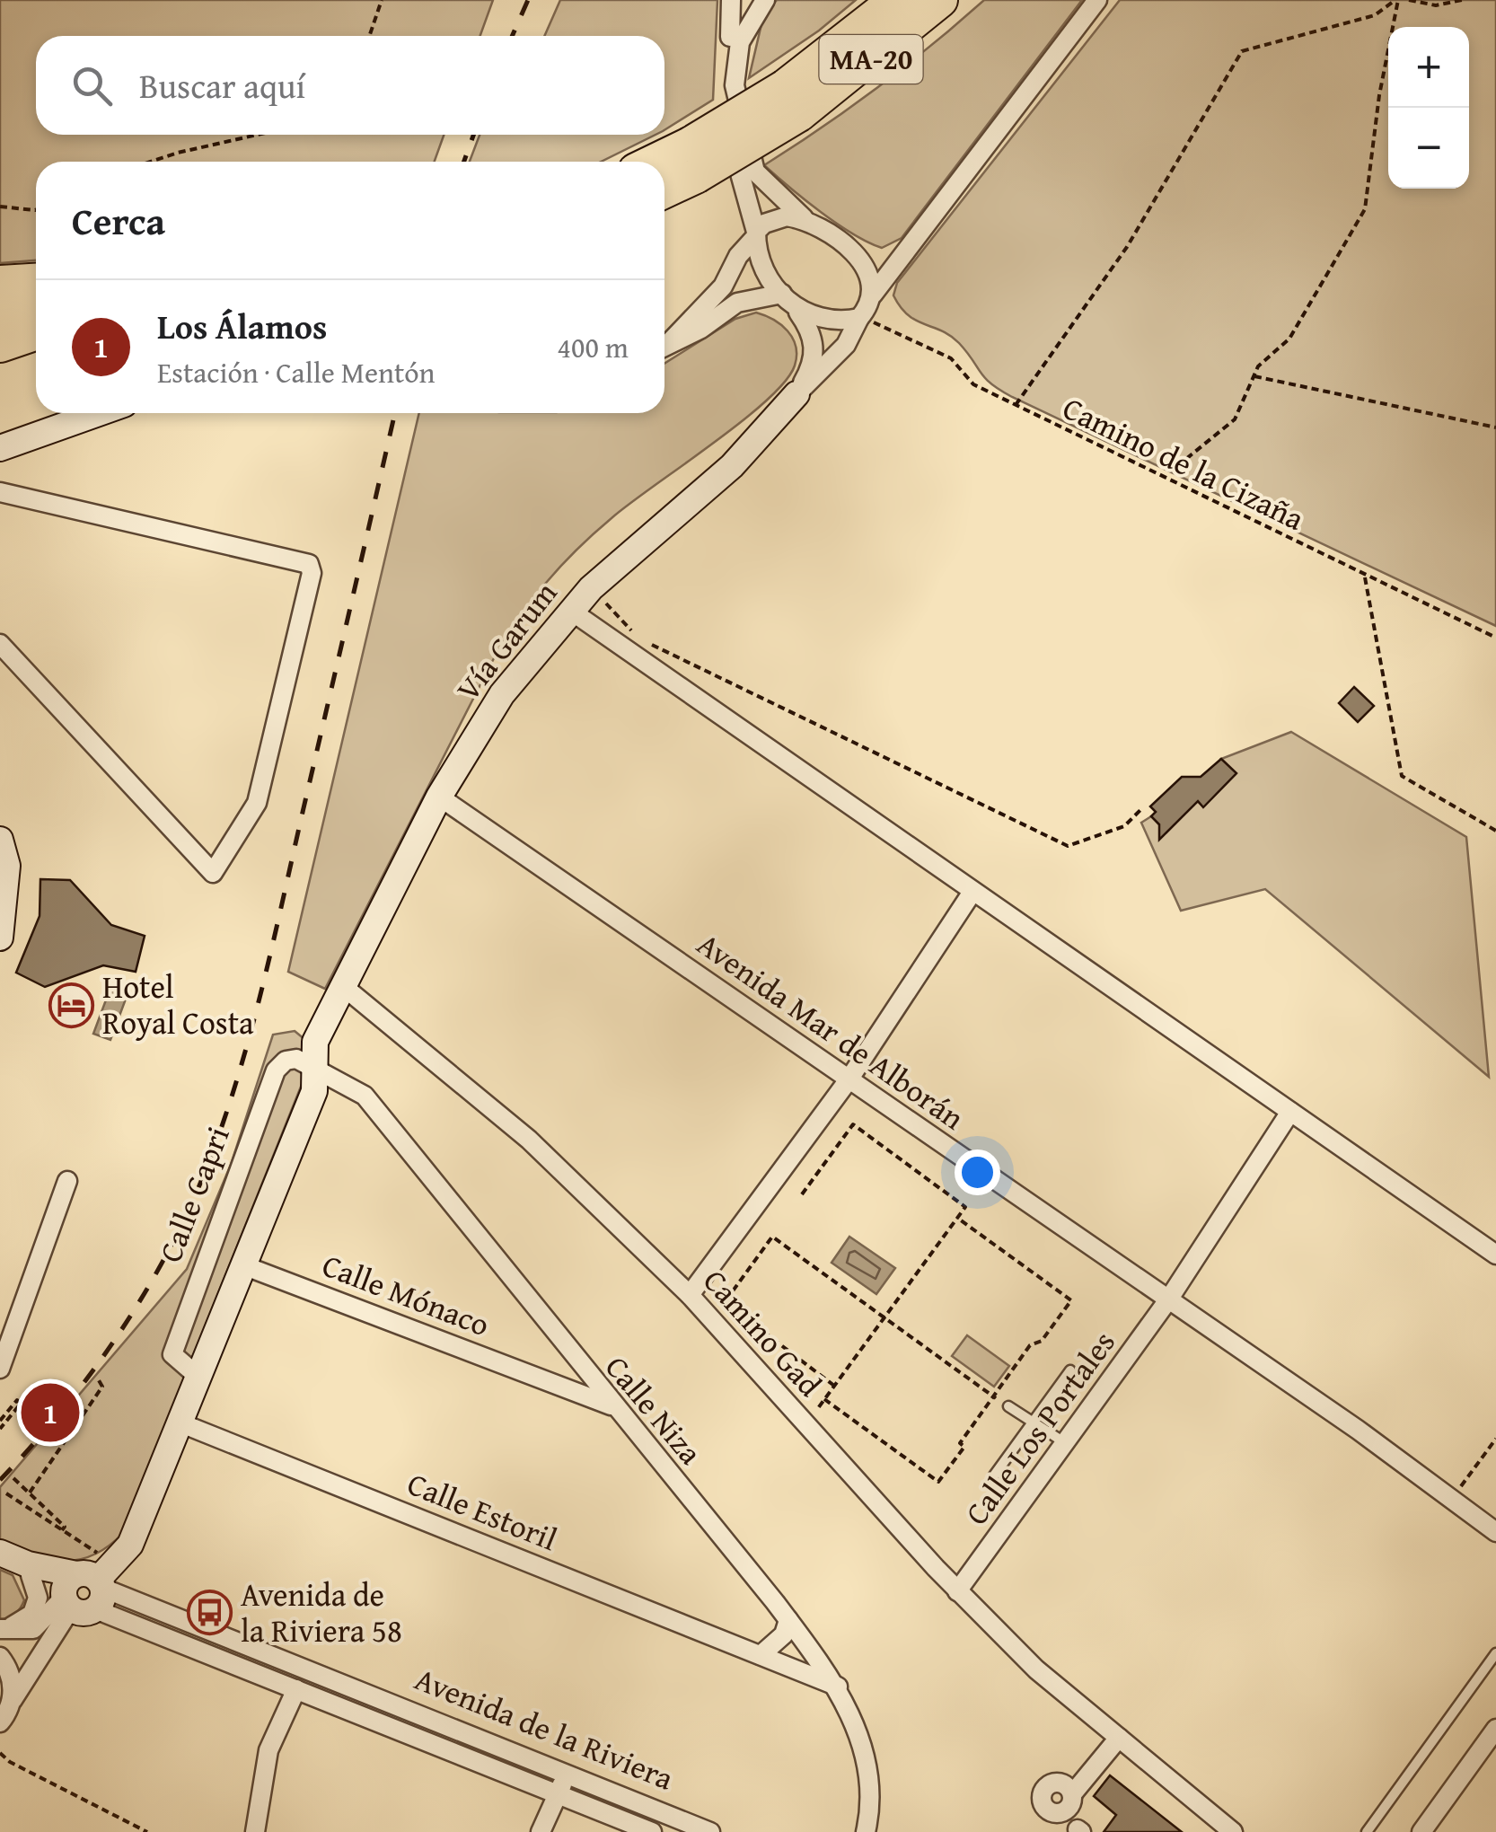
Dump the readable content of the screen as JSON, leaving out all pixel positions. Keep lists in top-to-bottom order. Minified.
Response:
{"streets":{"highway":["MA-20"],"street":["Vía Garum","Avenida Mar de Alborán","Calle Capri","Calle Mónaco","Camino Gad","Calle Niza","Calle Los Portales","Calle Estoril","Avenida de la Riviera"],"path":["Camino de la Cizaña"]},"crossings":[["Camino de la Cizaña","Vía Garum"],["Vía Garum","Avenida Mar de Alborán"],["Vía Garum","Camino Gad"],["Avenida Mar de Alborán","Calle Los Portales"],["Calle Capri","Calle Niza"],["Calle Mónaco","Calle Niza"],["Camino Gad","Calle Los Portales"],["Calle Niza","Calle Estoril"]],"places":{"hotel":["Hotel Royal Costa"],"bus stop":["Avenida de la Riviera 58"]},"page":{"map_buttons":["+","−"],"search":"Buscar aquí","heading":"Cerca","list":[{"mark":"1","name":"Los Álamos","note":"Estación · Calle Mentón","value":"400 m"}],"pins":"1"}}
